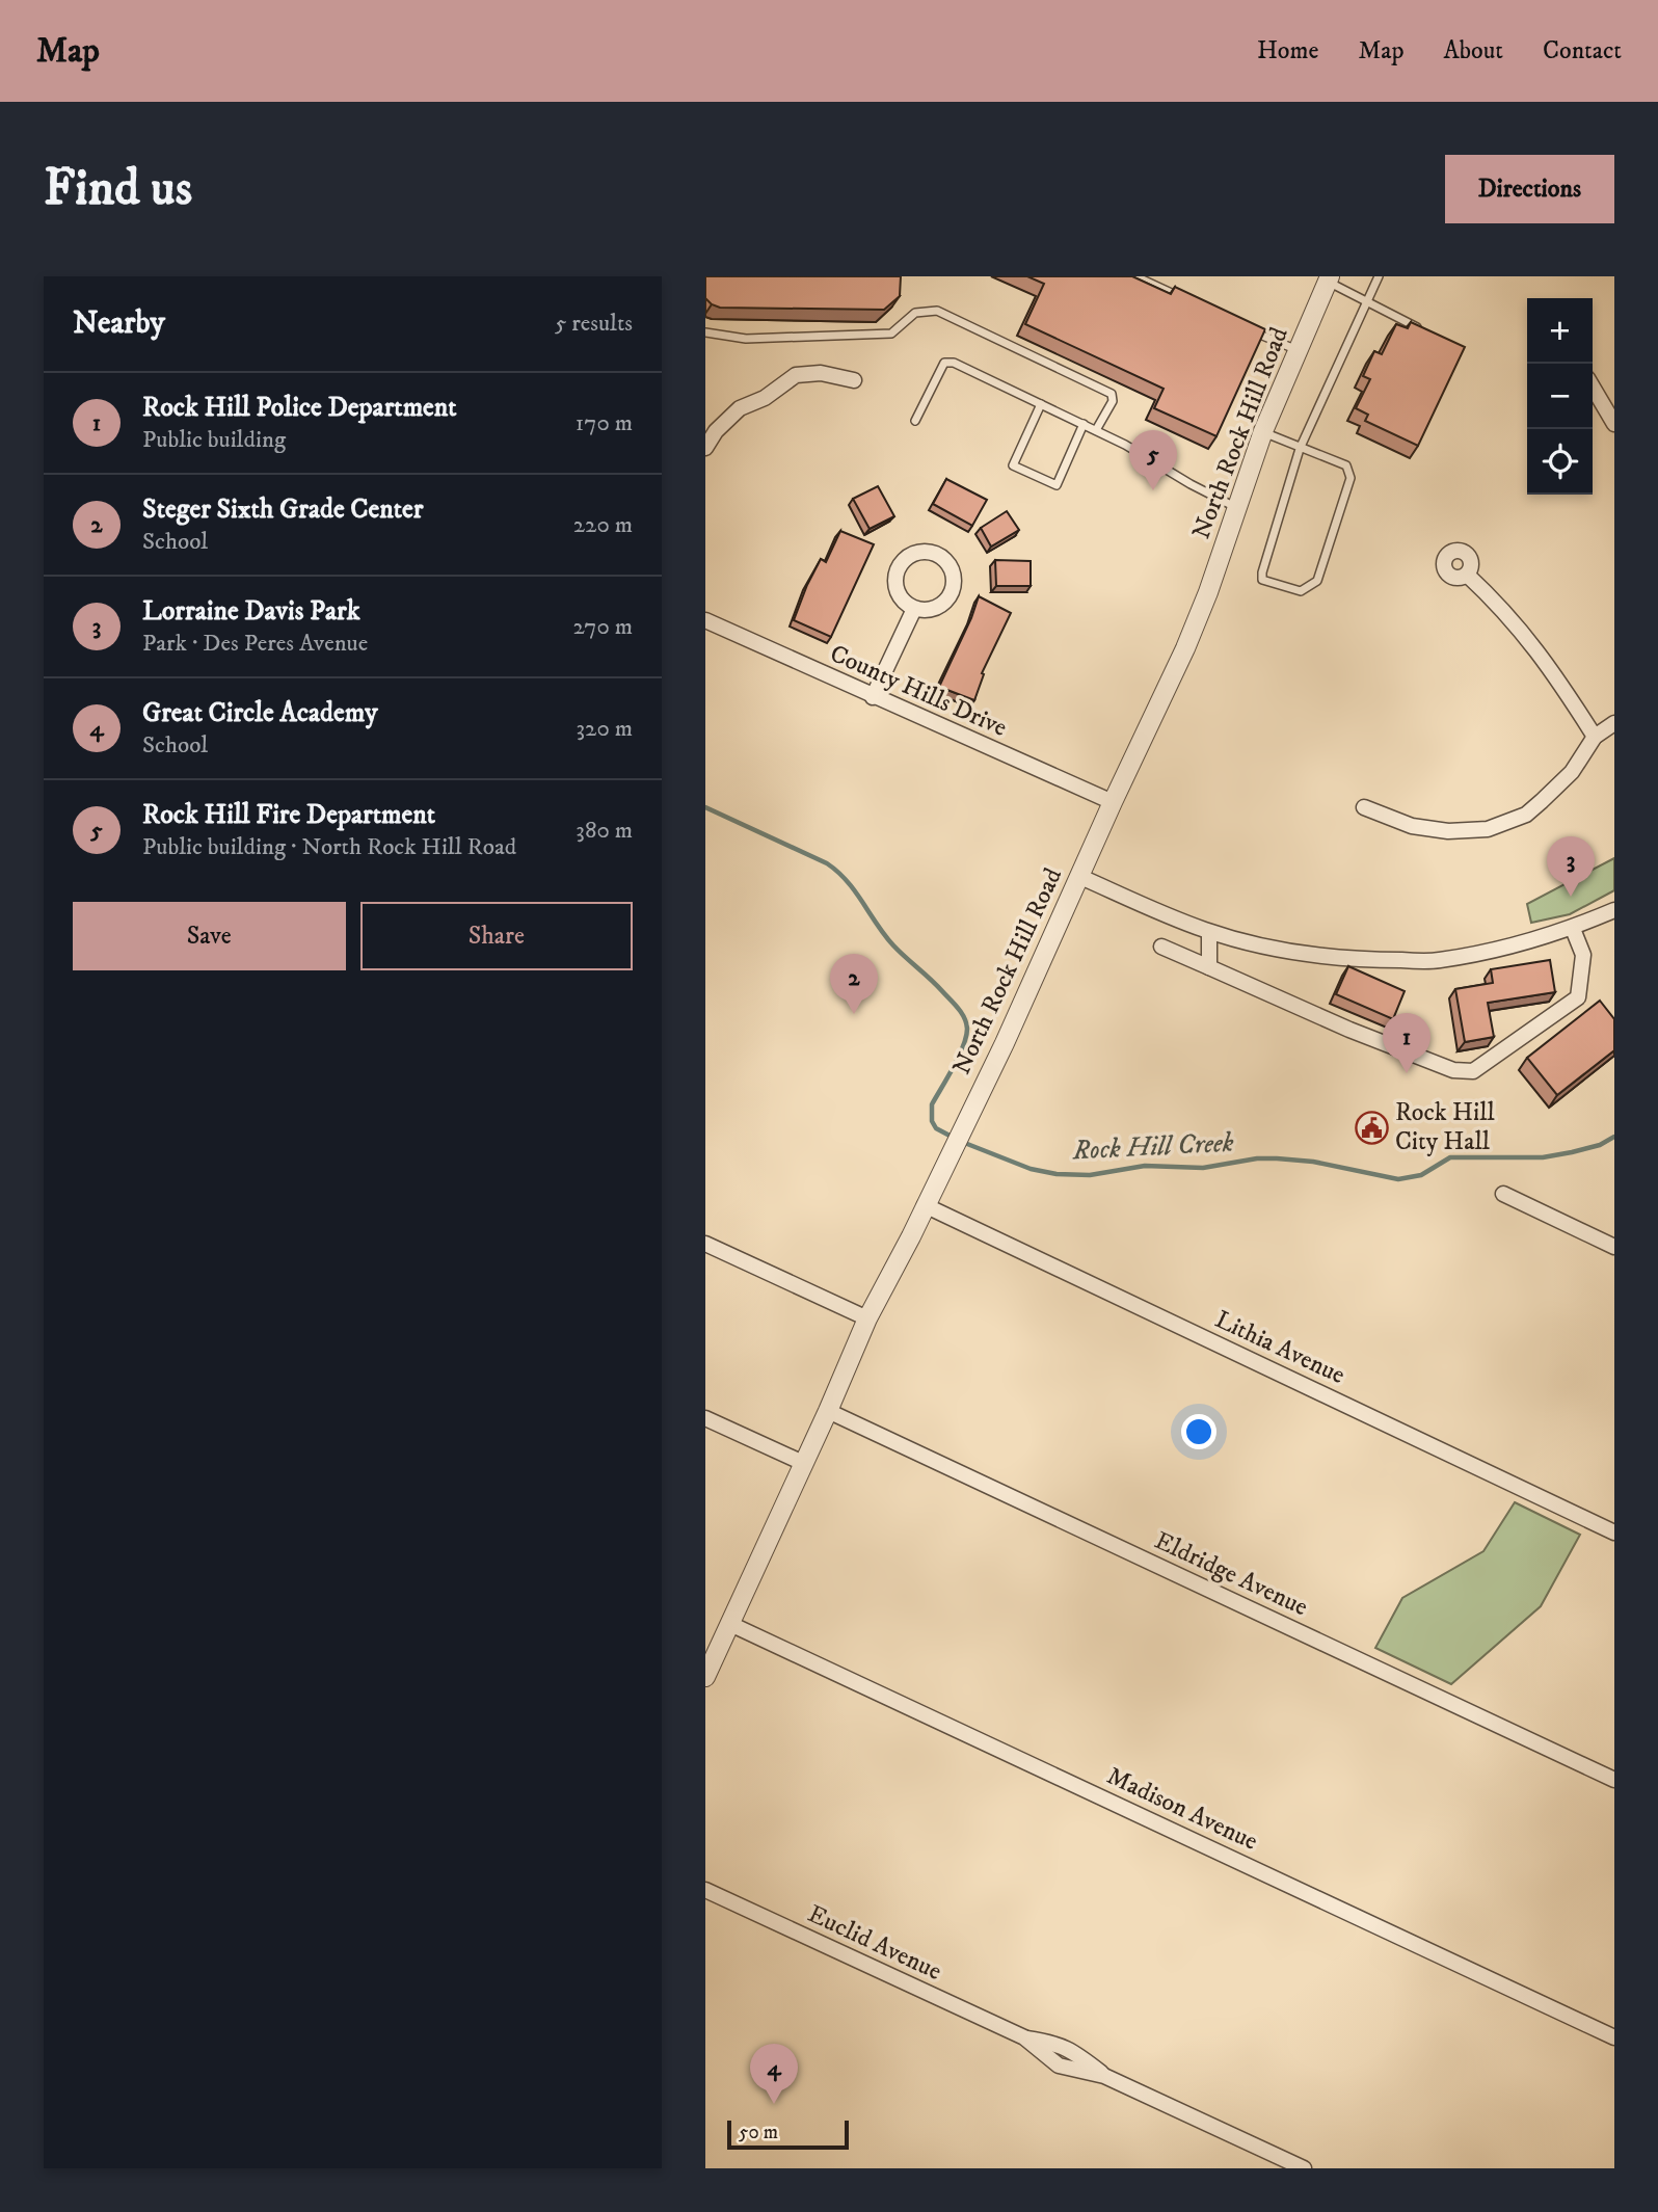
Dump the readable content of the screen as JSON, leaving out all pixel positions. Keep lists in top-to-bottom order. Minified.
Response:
{"streets":{"street":["North Rock Hill Road","County Hills Drive","Lithia Avenue","Eldridge Avenue","Madison Avenue","Euclid Avenue"]},"crossings":[["North Rock Hill Road","County Hills Drive"],["North Rock Hill Road","Lithia Avenue"],["North Rock Hill Road","Eldridge Avenue"],["North Rock Hill Road","Madison Avenue"]],"water":["Rock Hill Creek"],"places":{"public building":["Rock Hill City Hall"]},"scale_bar":"50 m","page":{"header":"Map","nav":["Home","Map","About","Contact"],"buttons":["Directions",["Save","Share"]],"title":"Find us","heading":["Nearby","5 results"],"map_buttons":["+","−"],"list":[{"mark":"1","name":"Rock Hill Police Department","note":"Public building","value":"170 m"},{"mark":"2","name":"Steger Sixth Grade Center","note":"School","value":"220 m"},{"mark":"3","name":"Lorraine Davis Park","note":"Park · Des Peres Avenue","value":"270 m"},{"mark":"4","name":"Great Circle Academy","note":"School","value":"320 m"},{"mark":"5","name":"Rock Hill Fire Department","note":"Public building · North Rock Hill Road","value":"380 m"}],"pins":["5","3","2","1","4"],"scale":"50 m"}}
